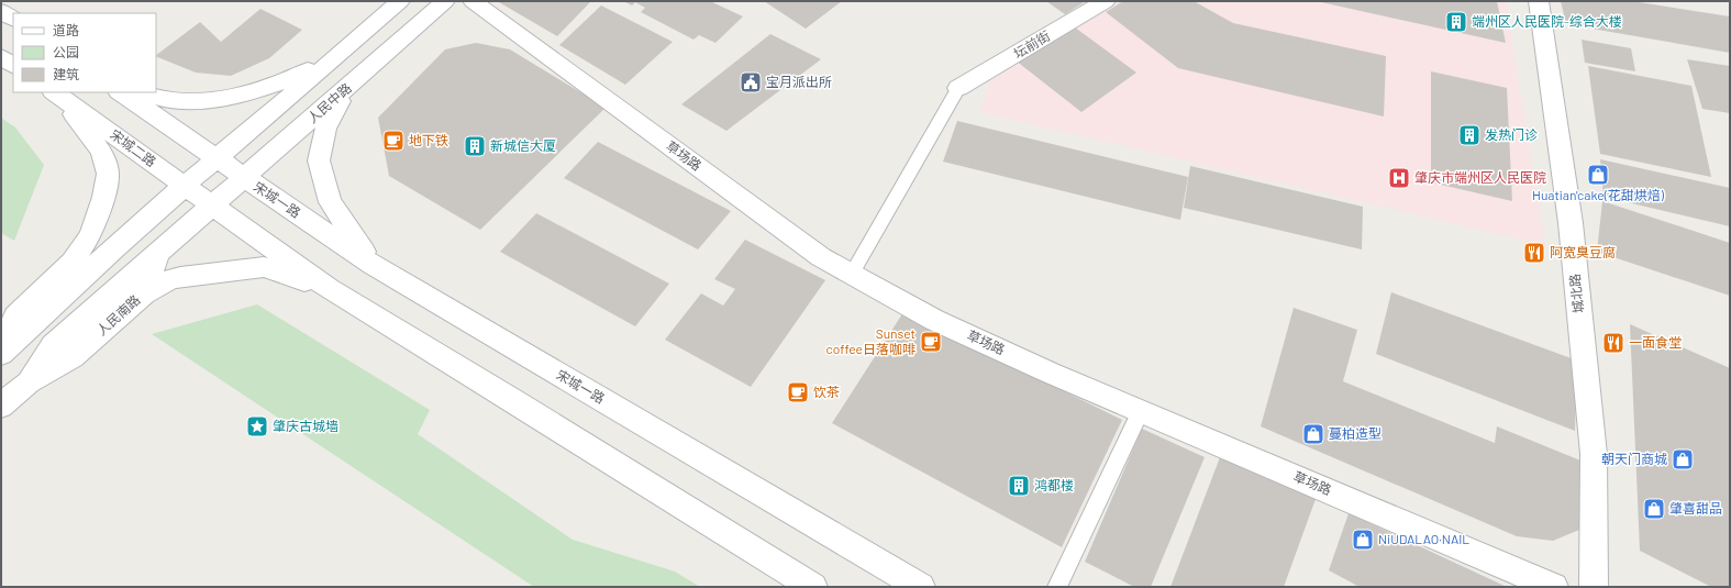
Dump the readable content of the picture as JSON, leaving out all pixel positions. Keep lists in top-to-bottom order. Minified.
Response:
{"streets":{"main road":["坛前街","人民中路","宋城二路","草场路","宋城一路","城北路","人民南路"]},"crossings":[["人民中路","宋城二路"],["人民中路","宋城一路"],["人民中路","人民南路"],["宋城二路","人民南路"]],"places":{"building":["端州区人民医院-综合大楼","发热门诊","新城信大厦","鸿都楼"],"public building":["宝月派出所"],"cafe":["地下铁","Sunset coffee日落咖啡","饮茶"],"shop":["Huatian'cake(花甜烘焙)","蔓柏造型","朝天门商城","肇喜甜品","NiUDALAO·NAIL"],"hospital":["肇庆市端州区人民医院"],"restaurant":["阿宽臭豆腐","一面食堂"],"place":["肇庆古城墙"]},"legend":["道路","公园","建筑"]}
